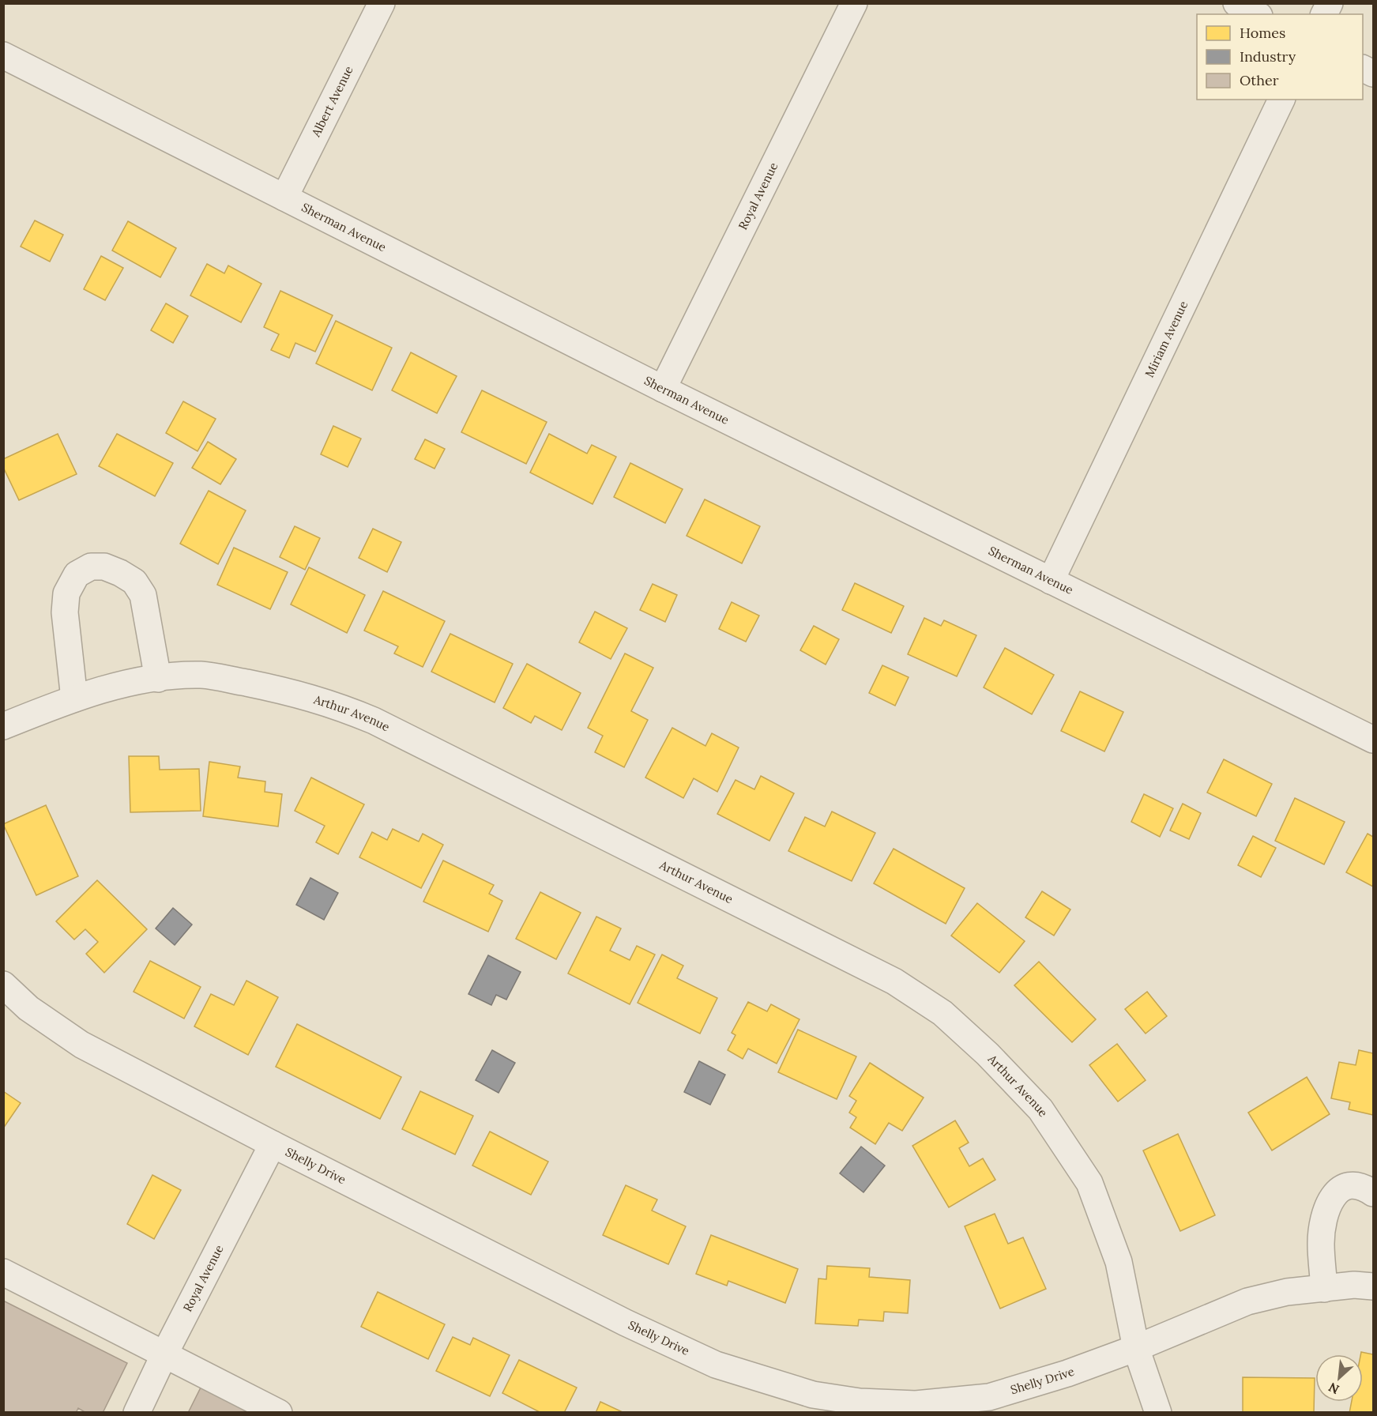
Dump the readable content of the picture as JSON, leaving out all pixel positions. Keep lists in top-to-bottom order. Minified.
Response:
{"streets":{"street":["Albert Avenue","Royal Avenue","Sherman Avenue","Miriam Avenue","Arthur Avenue","Shelly Drive"]},"crossings":[["Albert Avenue","Sherman Avenue"],["Royal Avenue","Sherman Avenue"],["Royal Avenue","Shelly Drive"],["Sherman Avenue","Miriam Avenue"],["Arthur Avenue","Shelly Drive"]],"legend":["Homes","Industry","Other"],"north":"bottom left"}
